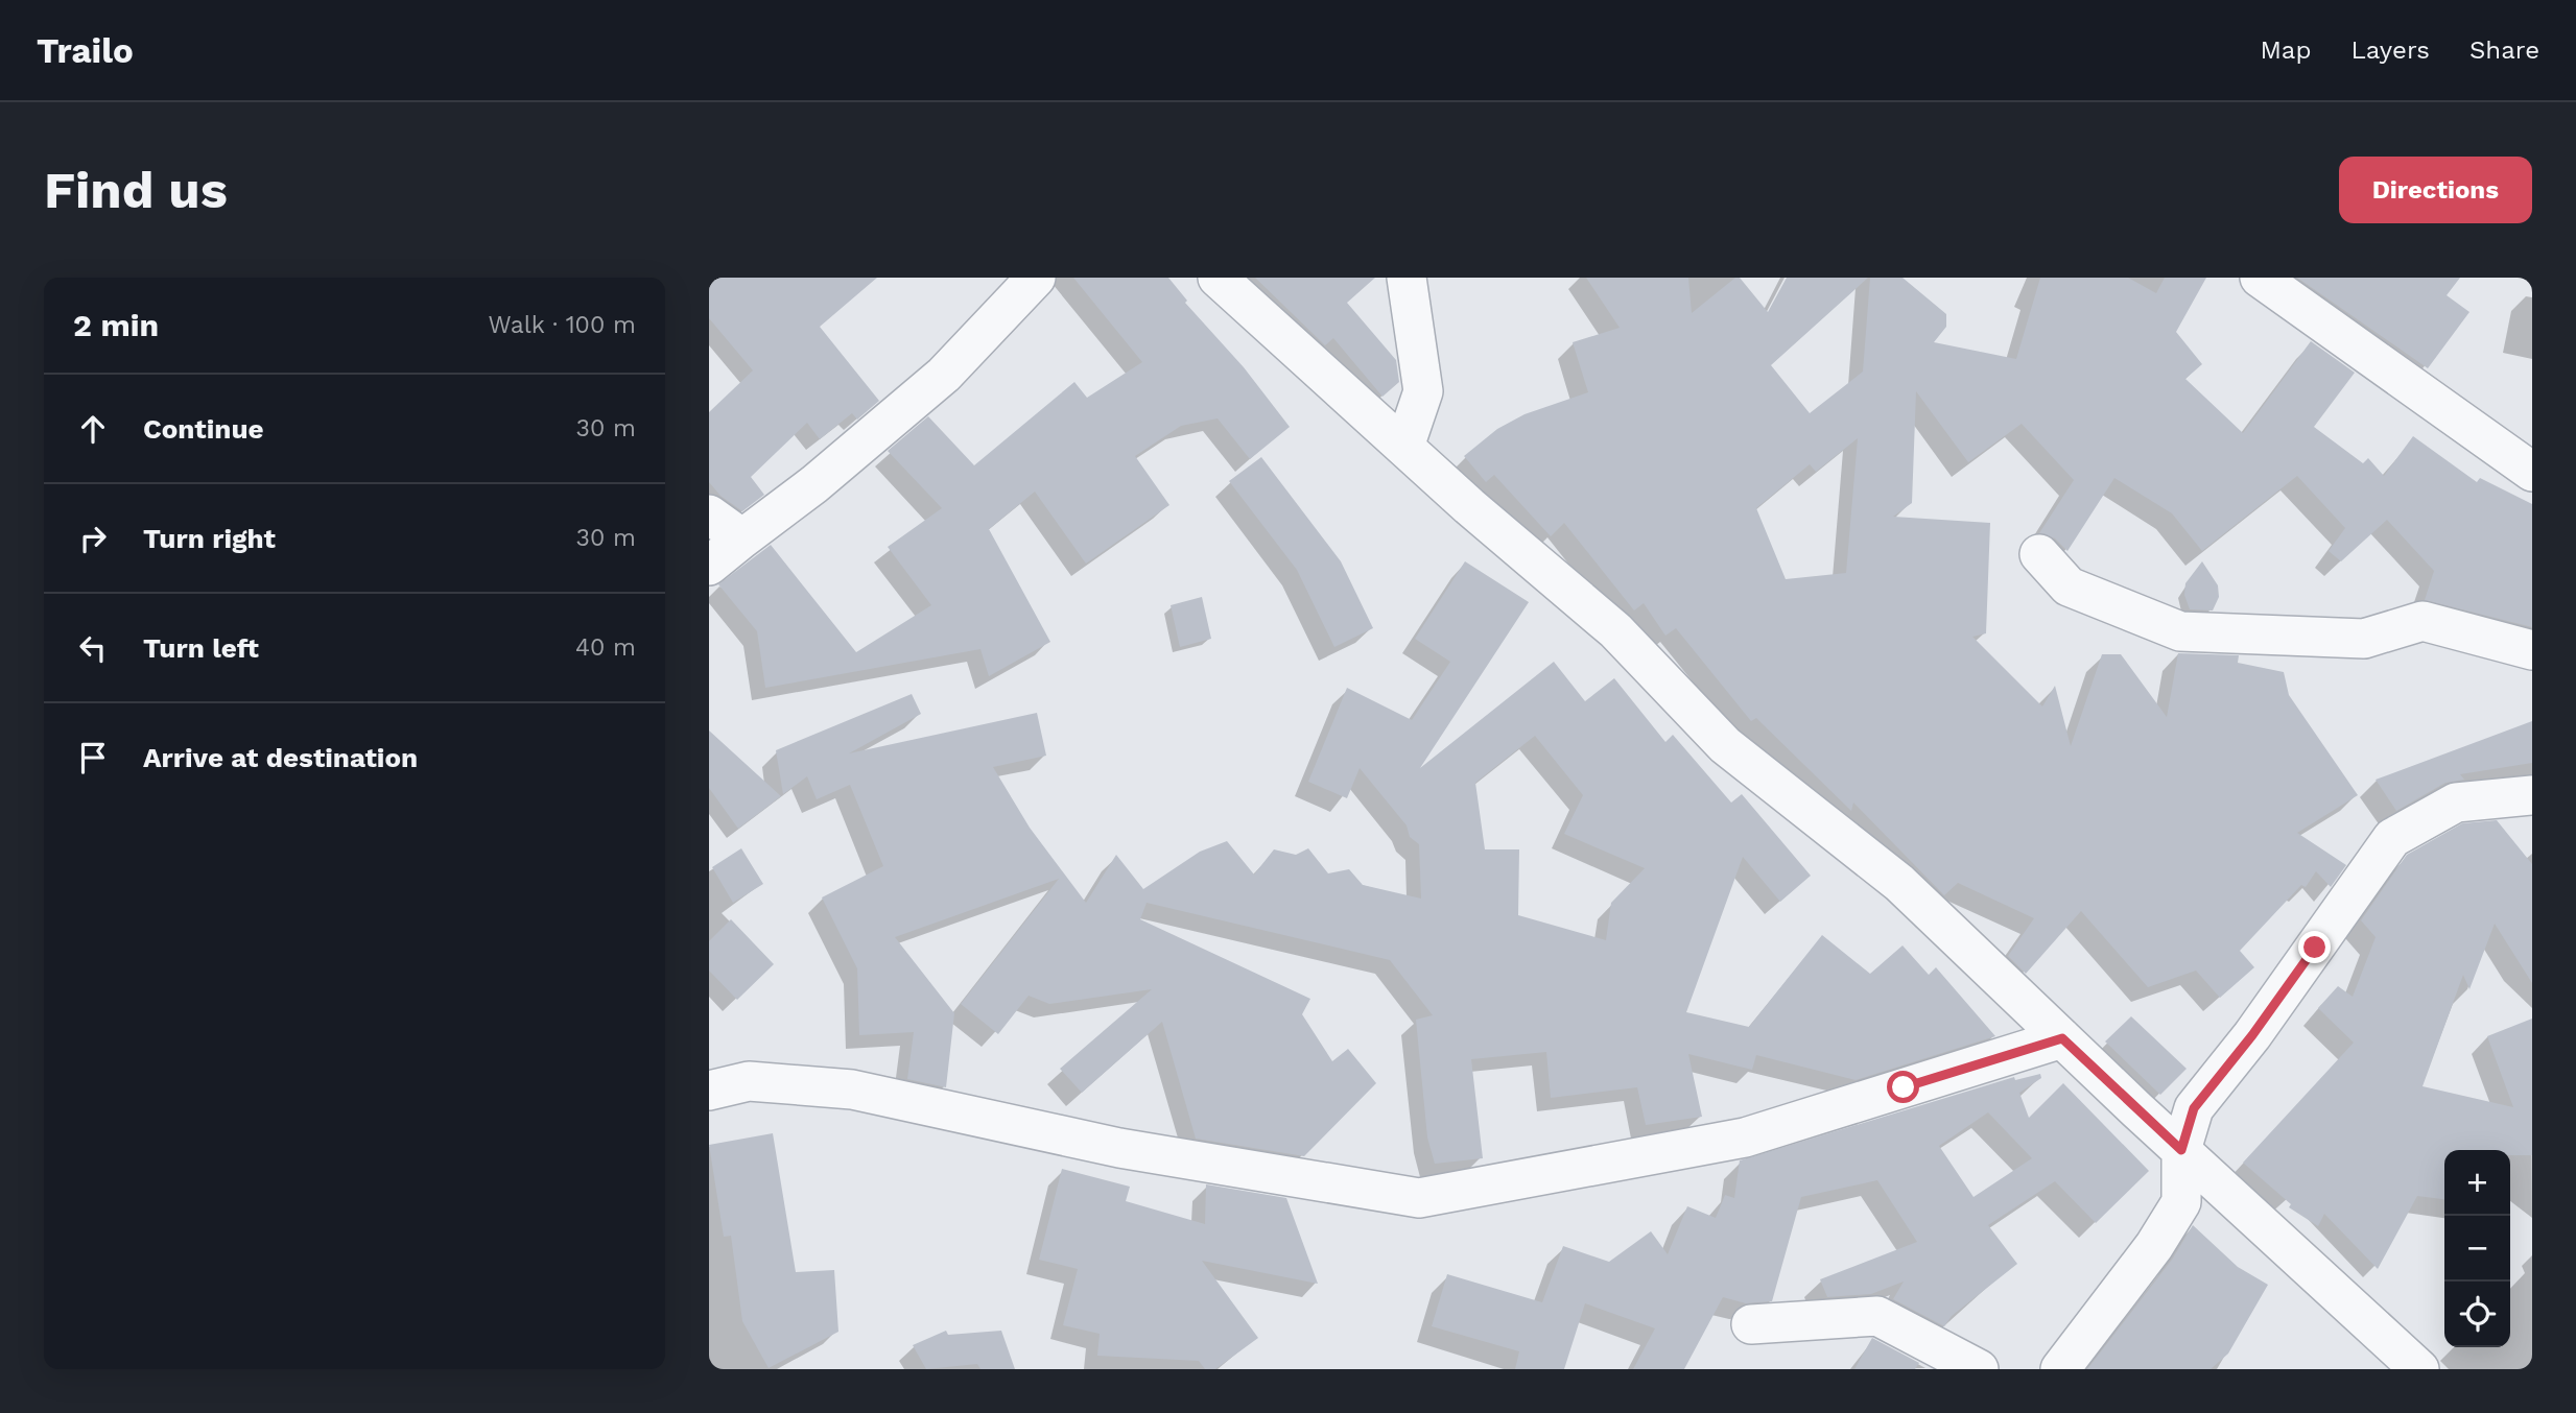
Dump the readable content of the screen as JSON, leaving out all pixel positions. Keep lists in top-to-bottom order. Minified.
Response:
{"page":{"header":"Trailo","nav":["Map","Layers","Share"],"buttons":"Directions","title":"Find us","heading":["2 min","Walk · 100 m"],"list":[["Continue","30 m"],["Turn right","30 m"],["Turn left","40 m"],"Arrive at destination"],"map_buttons":["+","−"]}}
